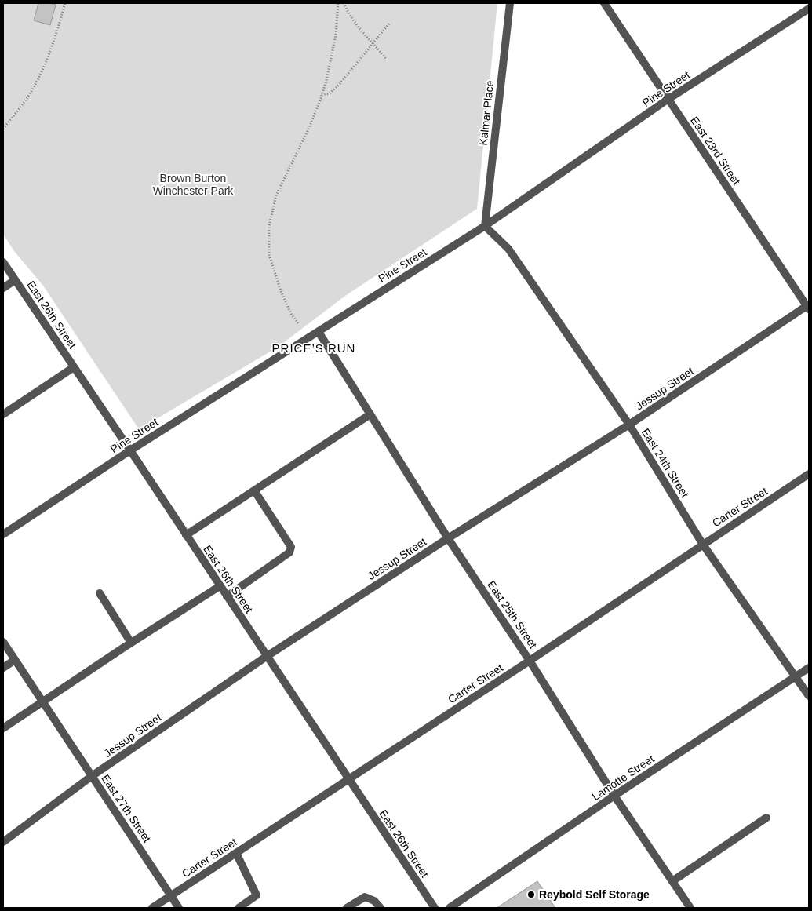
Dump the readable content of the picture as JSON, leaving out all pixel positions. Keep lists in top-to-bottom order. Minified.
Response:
{"streets":{"street":["Pine Street","Kalmar Place","East 23rd Street","East 26th Street","Jessup Street","East 24th Street","Carter Street","East 25th Street","Lamotte Street","East 27th Street"]},"crossings":[["Pine Street","Kalmar Place"],["Pine Street","East 23rd Street"],["Pine Street","East 26th Street"],["Pine Street","East 24th Street"],["Pine Street","East 25th Street"],["Kalmar Place","East 24th Street"],["East 23rd Street","Jessup Street"],["East 26th Street","Jessup Street"],["East 26th Street","Carter Street"],["Jessup Street","East 24th Street"],["Jessup Street","East 25th Street"],["Jessup Street","East 27th Street"],["East 24th Street","Carter Street"],["East 24th Street","Lamotte Street"],["Carter Street","East 25th Street"],["Carter Street","East 27th Street"],["East 25th Street","Lamotte Street"]],"districts":["PRICE’S RUN"],"parks":["Brown Burton Winchester Park"],"places":["Reybold Self Storage"]}
